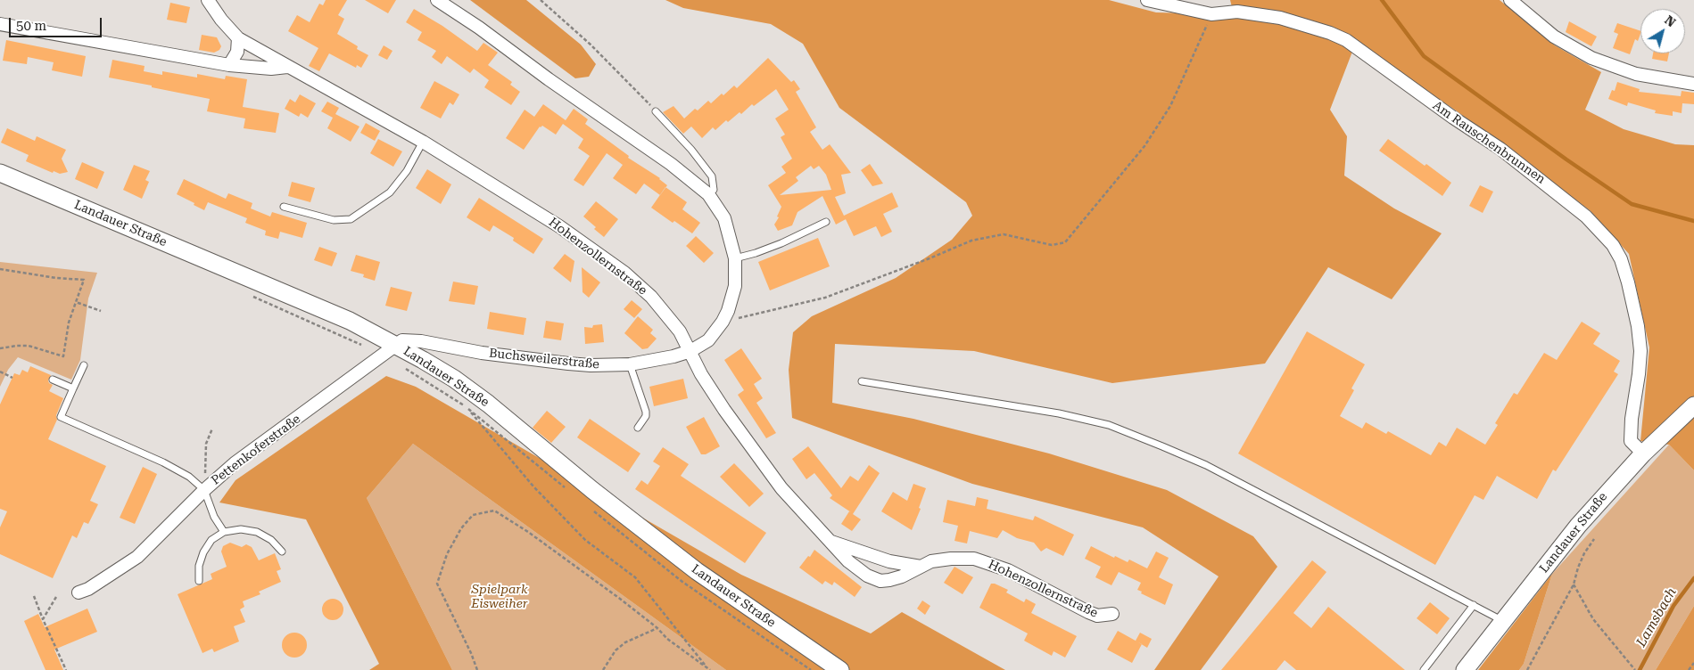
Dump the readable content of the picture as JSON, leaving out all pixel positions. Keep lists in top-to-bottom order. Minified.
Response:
{"streets":{"main road":["Landauer Straße"],"street":["Am Rauschenbrunnen","Hohenzollernstraße","Buchsweilerstraße","Pettenkoferstraße"]},"crossings":[["Am Rauschenbrunnen","Landauer Straße"],["Landauer Straße","Buchsweilerstraße"],["Landauer Straße","Pettenkoferstraße"],["Hohenzollernstraße","Buchsweilerstraße"],["Buchsweilerstraße","Pettenkoferstraße"]],"water":["Lamsbach"],"parks":["Spielpark Eisweiher"],"scale_bar":"50 m","north":"top right"}
